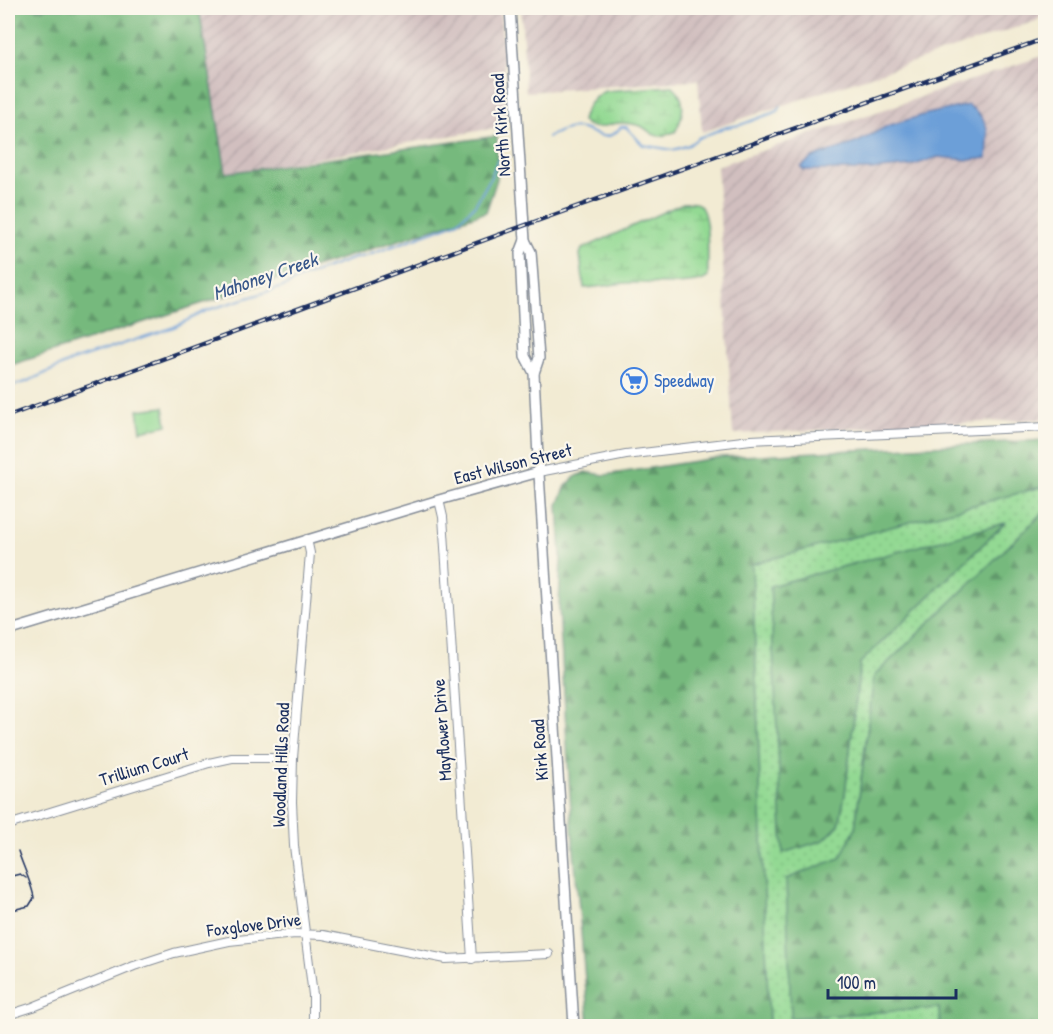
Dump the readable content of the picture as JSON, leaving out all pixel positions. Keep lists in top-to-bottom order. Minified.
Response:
{"streets":{"street":["North Kirk Road","East Wilson Street","Mayflower Drive","Kirk Road","Woodland Hills Road","Trillium Court","Foxglove Drive"]},"crossings":[["North Kirk Road","East Wilson Street"],["North Kirk Road","Kirk Road"],["East Wilson Street","Mayflower Drive"],["East Wilson Street","Kirk Road"],["East Wilson Street","Woodland Hills Road"],["Mayflower Drive","Foxglove Drive"],["Woodland Hills Road","Trillium Court"],["Woodland Hills Road","Foxglove Drive"]],"water":["Mahoney Creek"],"places":{"supermarket":["Speedway"]},"scale_bar":"100 m"}
